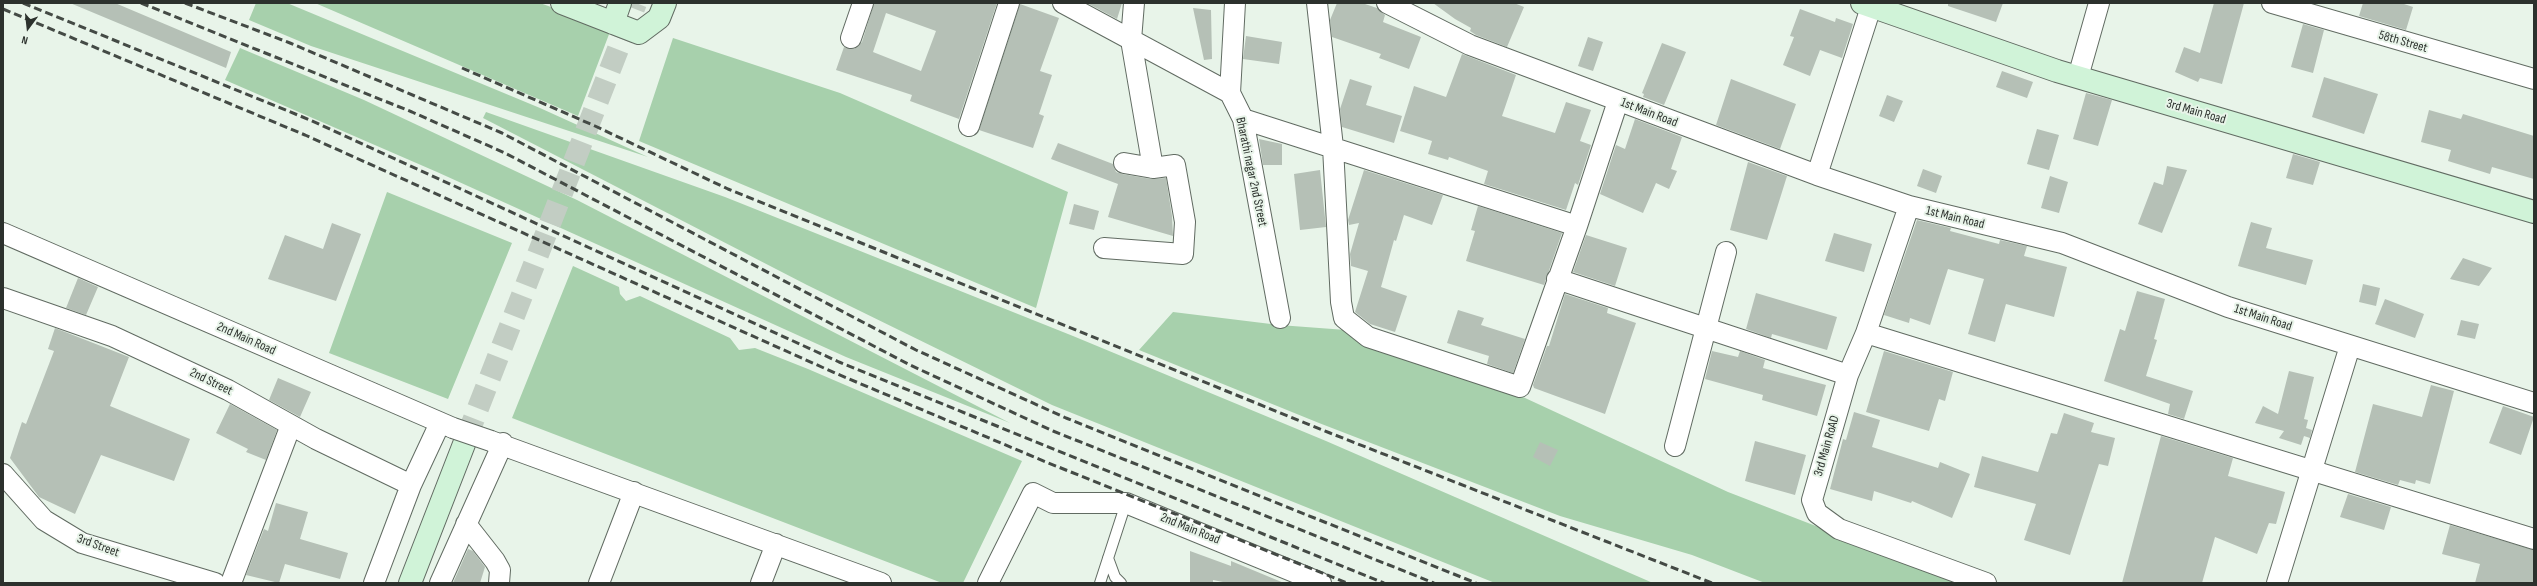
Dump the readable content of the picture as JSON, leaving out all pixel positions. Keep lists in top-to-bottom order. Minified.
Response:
{"streets":{"street":["58th Street","3rd Main Road","1st Main Road","Bharathi nagar 2nd Street","2nd Main Road","2nd Street","3rd Main RoAD","3rd Street"]},"crossings":[["1st Main Road","3rd Main RoAD"]],"north":"bottom"}
